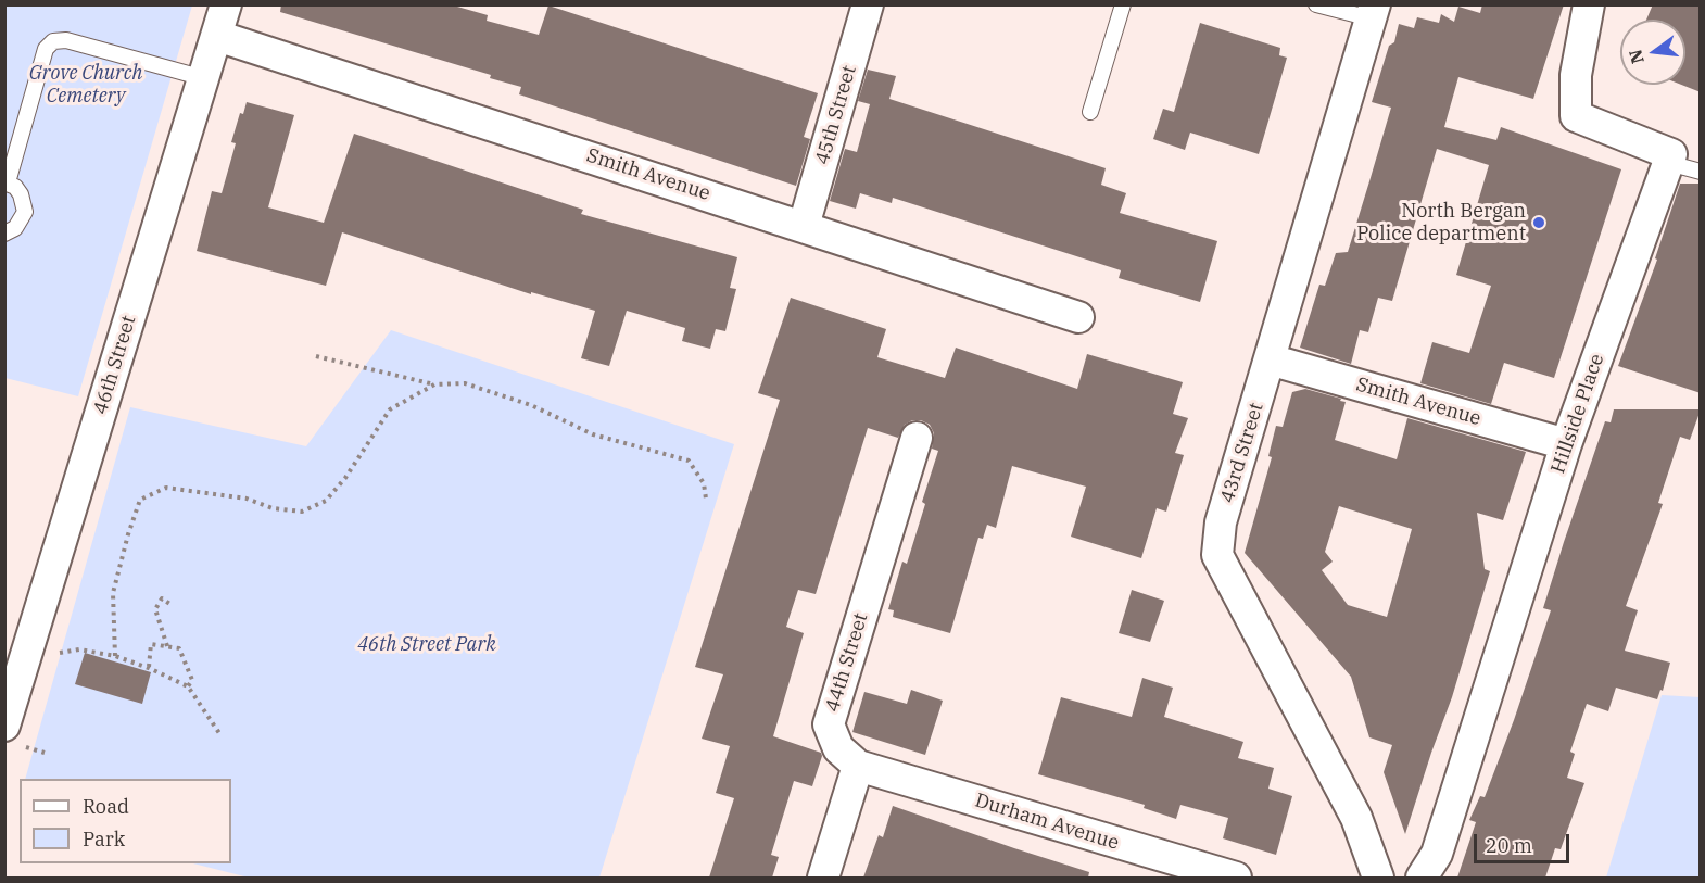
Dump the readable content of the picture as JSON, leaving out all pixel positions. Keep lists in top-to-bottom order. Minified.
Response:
{"streets":{"street":["45th Street","Smith Avenue","46th Street","Hillside Place","43rd Street","44th Street","Durham Avenue"]},"crossings":[["45th Street","Smith Avenue"],["Smith Avenue","46th Street"],["Smith Avenue","Hillside Place"],["Smith Avenue","43rd Street"],["44th Street","Durham Avenue"]],"parks":["Grove Church Cemetery","46th Street Park"],"places":["North Bergan Police department"],"legend":["Road","Park"],"scale_bar":"20 m","north":"left"}
